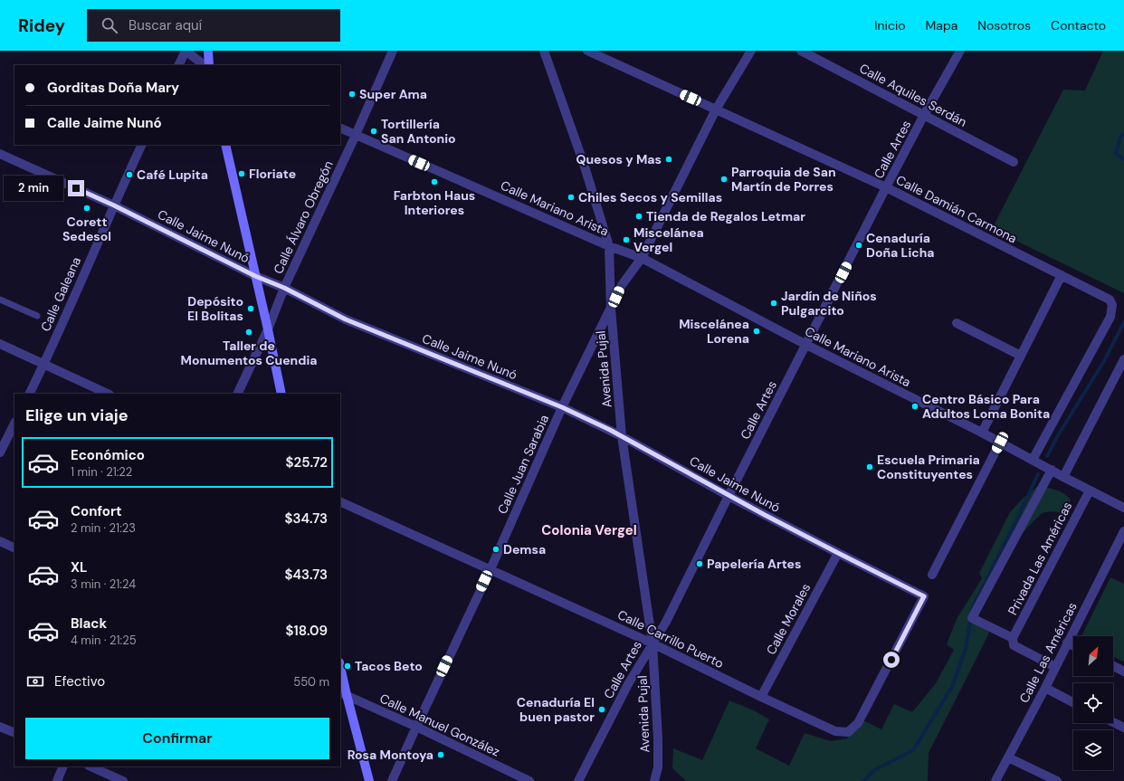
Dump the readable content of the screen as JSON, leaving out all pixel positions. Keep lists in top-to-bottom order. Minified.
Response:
{"streets":{"street":["Calle Aquiles Serdán","Calle Artes","Calle Mariano Arista","Calle Damián Carmona","Calle Álvaro Obregón","Calle Jaime Nunó","Calle Galeana","Avenida Pujal","Calle Juan Sarabia","Privada Las Américas","Calle Morales","Calle Carrillo Puerto","Calle Las Américas","Calle Manuel González"]},"crossings":[["Calle Aquiles Serdán","Calle Artes"],["Calle Artes","Calle Mariano Arista"],["Calle Artes","Calle Damián Carmona"],["Calle Artes","Calle Jaime Nunó"],["Calle Artes","Avenida Pujal"],["Calle Artes","Calle Carrillo Puerto"],["Calle Mariano Arista","Calle Damián Carmona"],["Calle Mariano Arista","Calle Álvaro Obregón"],["Calle Mariano Arista","Avenida Pujal"],["Calle Mariano Arista","Calle Juan Sarabia"],["Calle Mariano Arista","Privada Las Américas"],["Calle Damián Carmona","Calle Juan Sarabia"],["Calle Álvaro Obregón","Calle Jaime Nunó"],["Calle Jaime Nunó","Calle Galeana"],["Calle Jaime Nunó","Avenida Pujal"],["Calle Jaime Nunó","Calle Juan Sarabia"],["Calle Jaime Nunó","Calle Morales"],["Calle Jaime Nunó","Calle Carrillo Puerto"],["Avenida Pujal","Calle Juan Sarabia"],["Avenida Pujal","Calle Carrillo Puerto"],["Calle Juan Sarabia","Calle Carrillo Puerto"],["Calle Juan Sarabia","Calle Manuel González"],["Calle Morales","Calle Carrillo Puerto"]],"districts":["Colonia Vergel"],"places":["Super Ama","Tortillería San Antonio","Quesos y Mas","Floriate","Café Lupita","Parroquia de San Martín de Porres","Farbton Haus Interiores","Chiles Secos y Semillas","Corett Sedesol","Tienda de Regalos Letmar","Miscelánea Vergel","Cenaduría Doña Licha","Jardín de Niños Pulgarcito","Depósito El Bolitas","Miscelánea Lorena","Taller de Monumentos Cuendia","Centro Básico Para Adultos Loma Bonita","Escuela Primaria Constituyentes","Demsa","Papelería Artes","Tacos Beto","Cenaduría El buen pastor","Rosa Montoya"],"north":"top right","page":{"header":"Ridey","search":"Buscar aquí","nav":["Inicio","Mapa","Nosotros","Contacto"],"banner":["Gorditas Doña Mary","Calle Jaime Nunó"],"bubble":"2 min","heading":"Elige un viaje","list":[{"name":"Económico","note":"1 min · 21:22","value":"$25.72"},{"name":"Confort","note":"2 min · 21:23","value":"$34.73"},{"name":"XL","note":"3 min · 21:24","value":"$43.73"},{"name":"Black","note":"4 min · 21:25","value":"$18.09"}],"pay":["Efectivo","550 m"],"buttons":"Confirmar"}}
